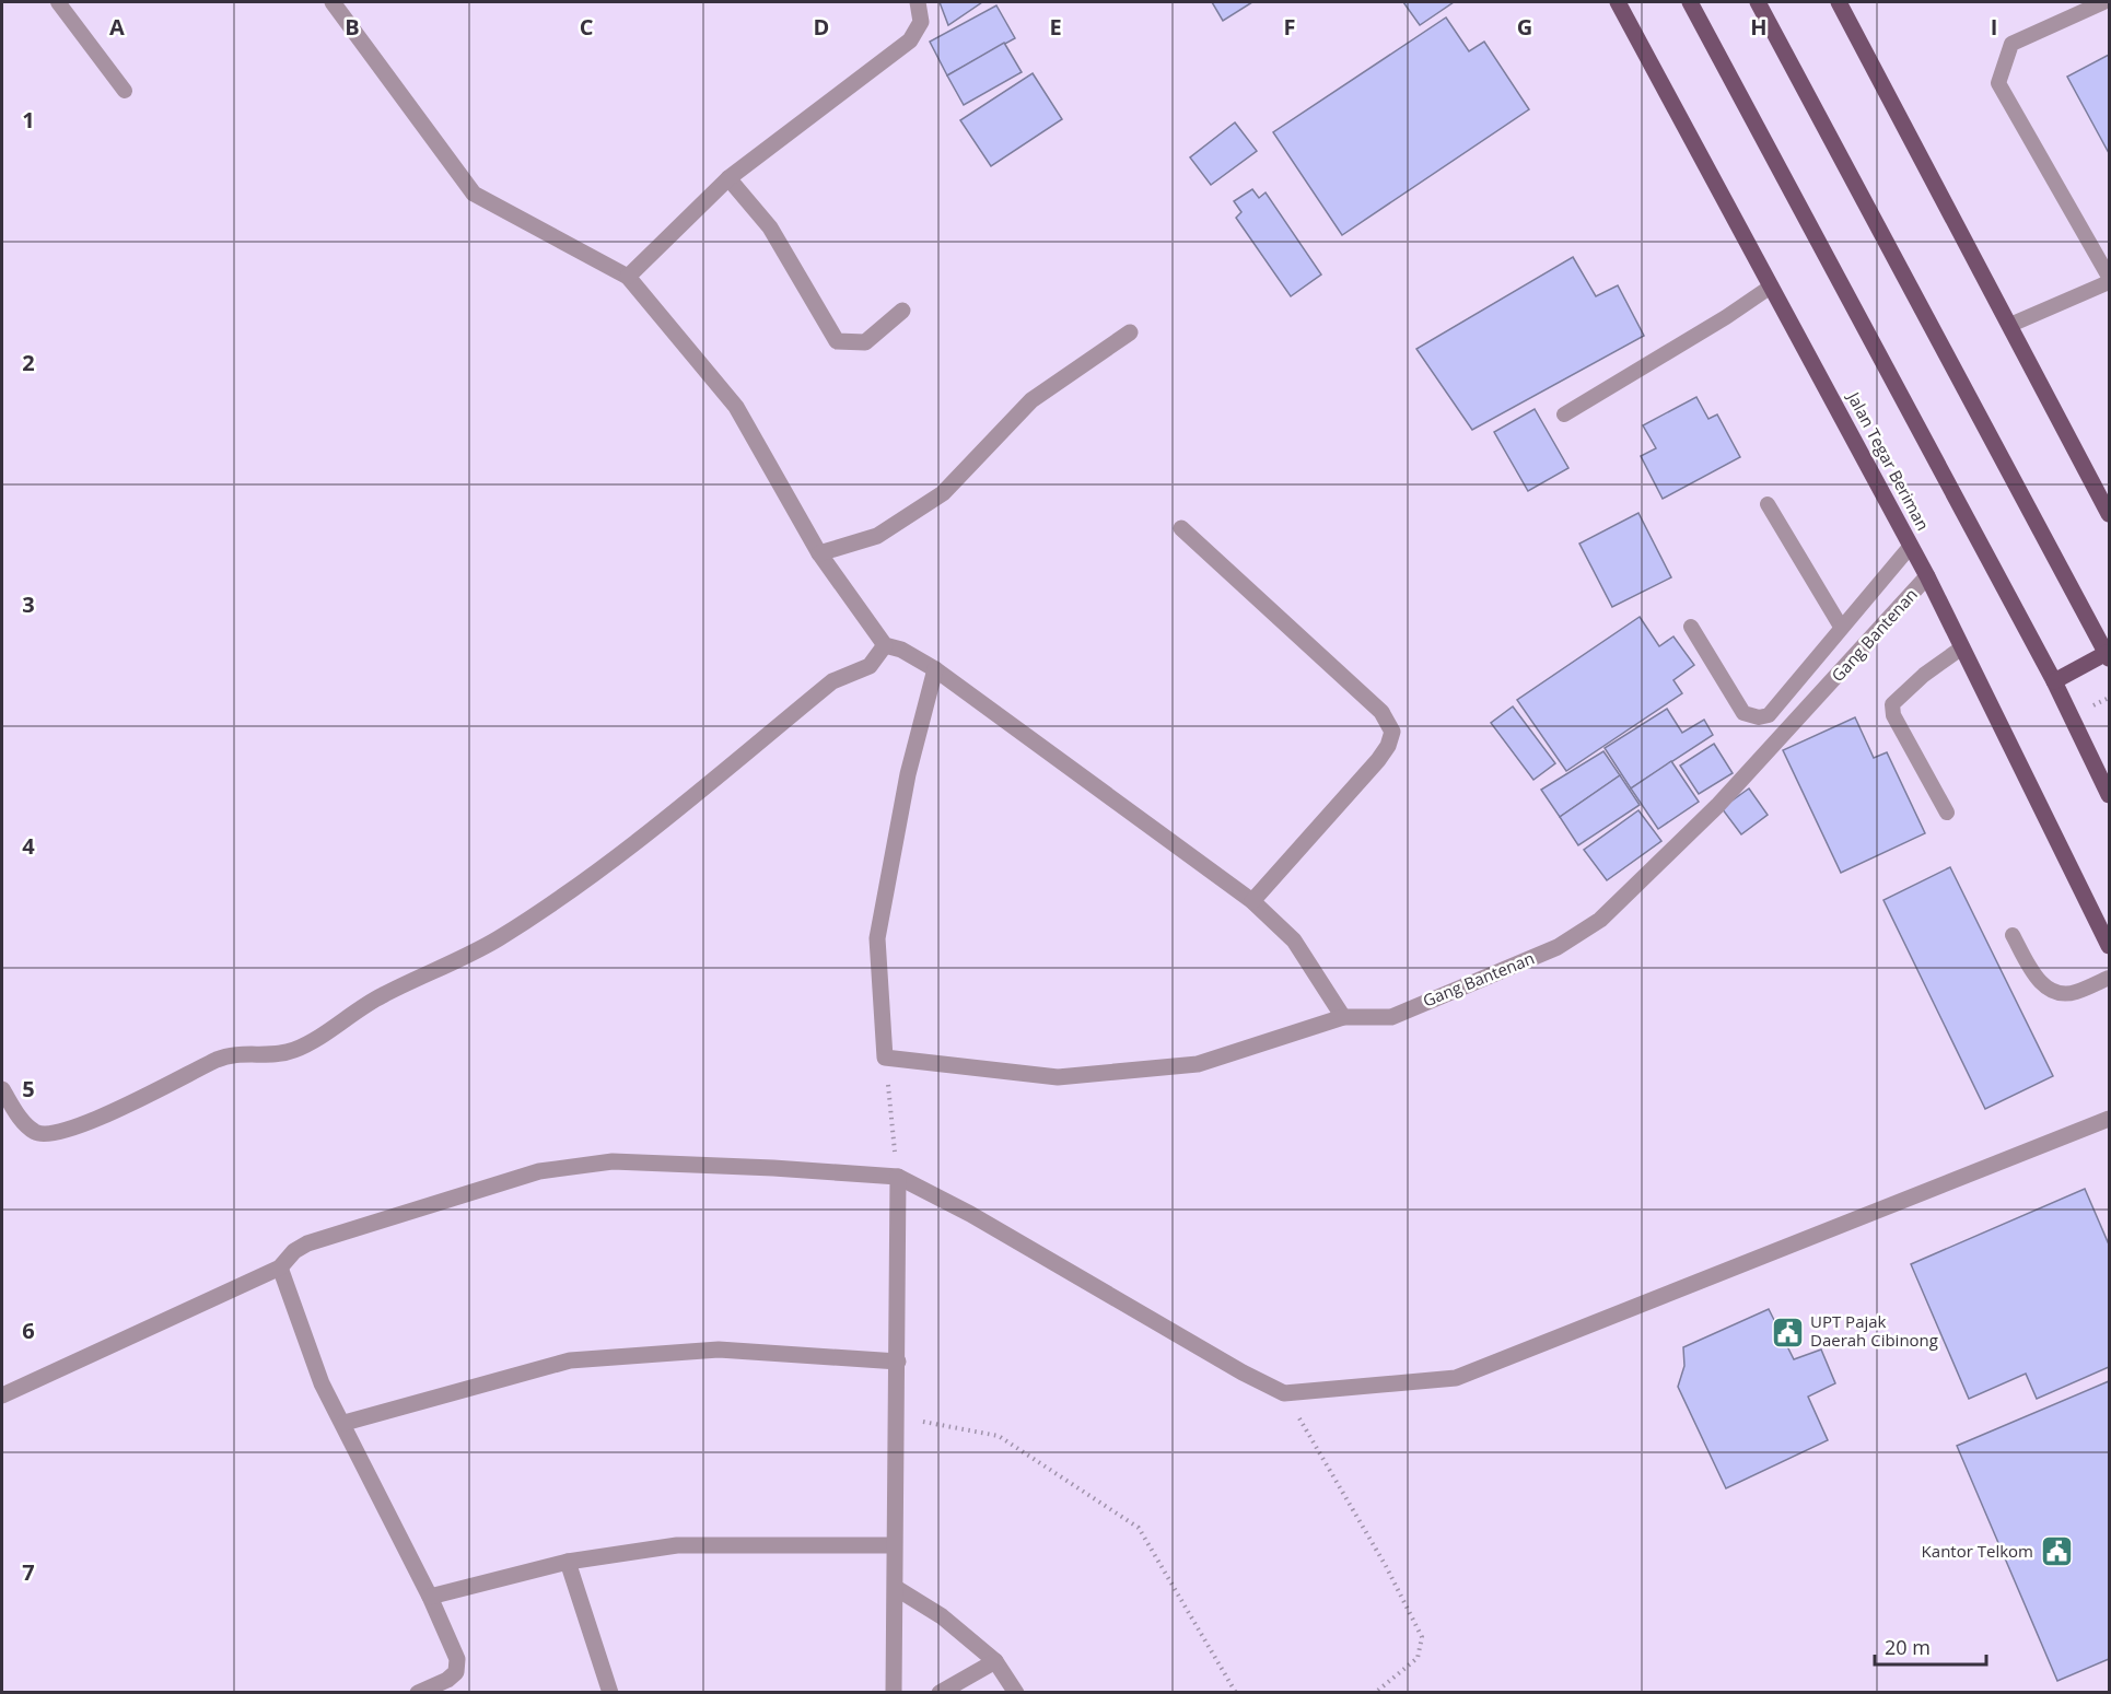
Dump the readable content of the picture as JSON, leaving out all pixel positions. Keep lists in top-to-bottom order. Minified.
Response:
{"streets":{"main road":["Jalan Tegar Beriman"],"street":["Gang Bantenan"]},"crossings":[["Jalan Tegar Beriman","Gang Bantenan"]],"places":{"public building":["UPT Pajak Daerah Cibinong","Kantor Telkom"]},"scale_bar":"20 m","grid":{"columns":["A","B","C","D","E","F","G","H","I"],"rows":["1","2","3","4","5","6","7"]}}
